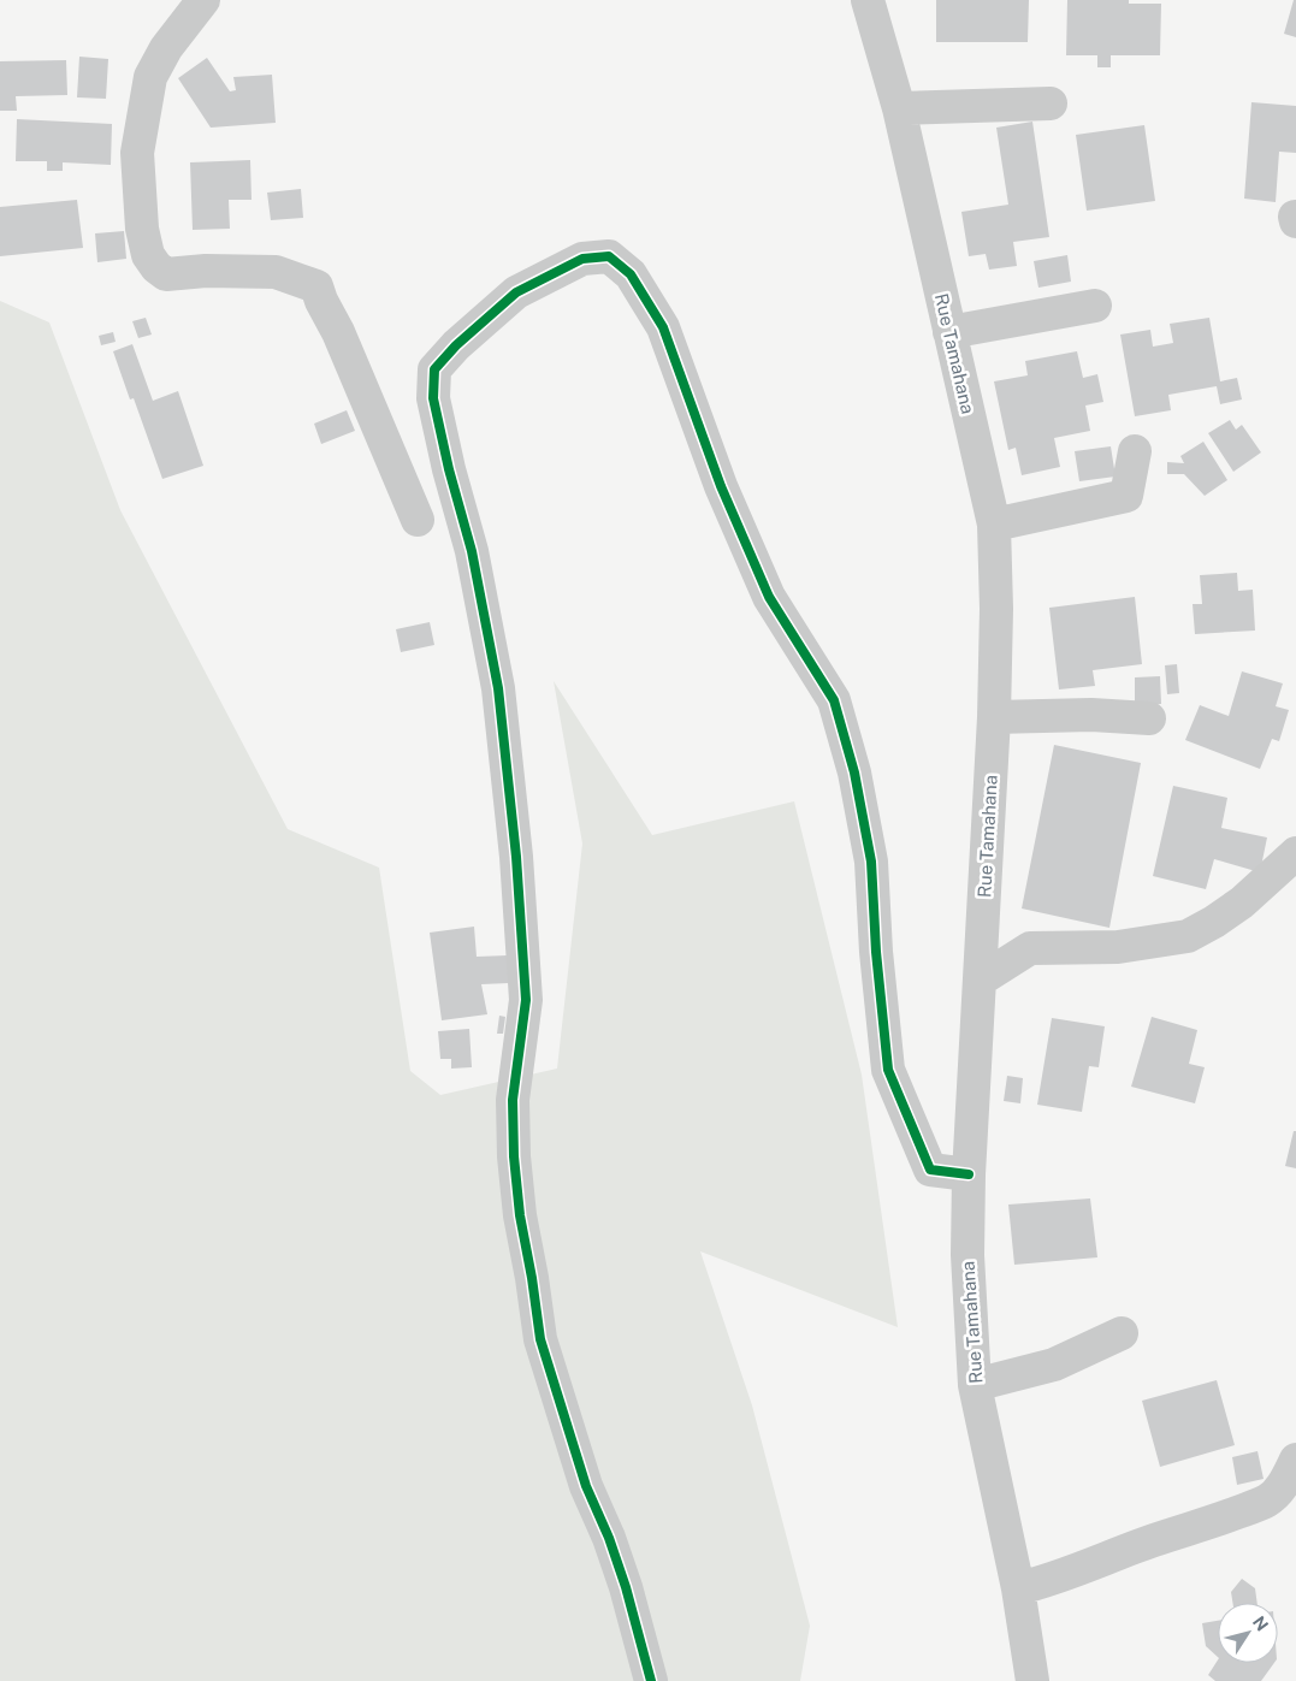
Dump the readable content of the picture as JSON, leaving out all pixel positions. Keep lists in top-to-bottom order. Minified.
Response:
{"streets":{"street":["Rue Tamahana"]},"north":"top right"}
